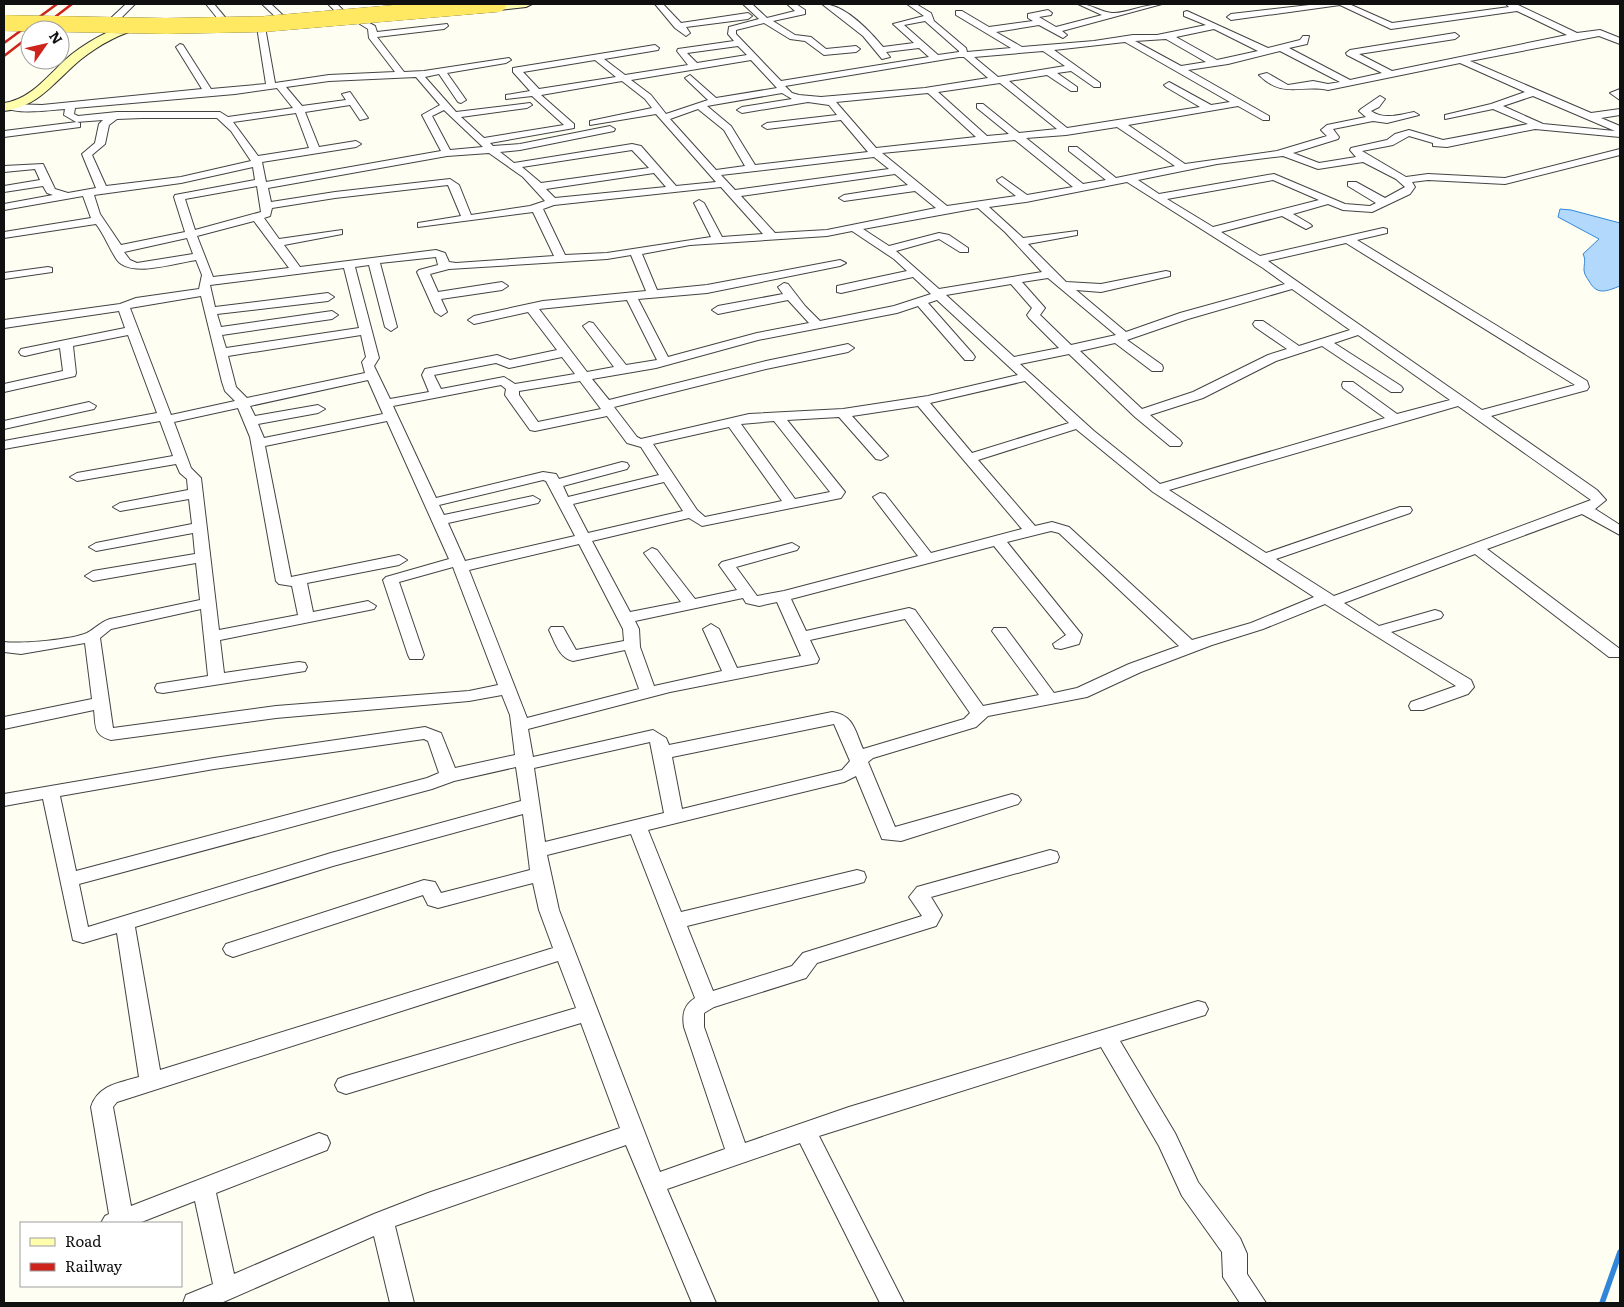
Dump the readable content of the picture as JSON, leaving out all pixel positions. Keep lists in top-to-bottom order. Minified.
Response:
{"legend":["Road","Railway"],"north":"top right"}
